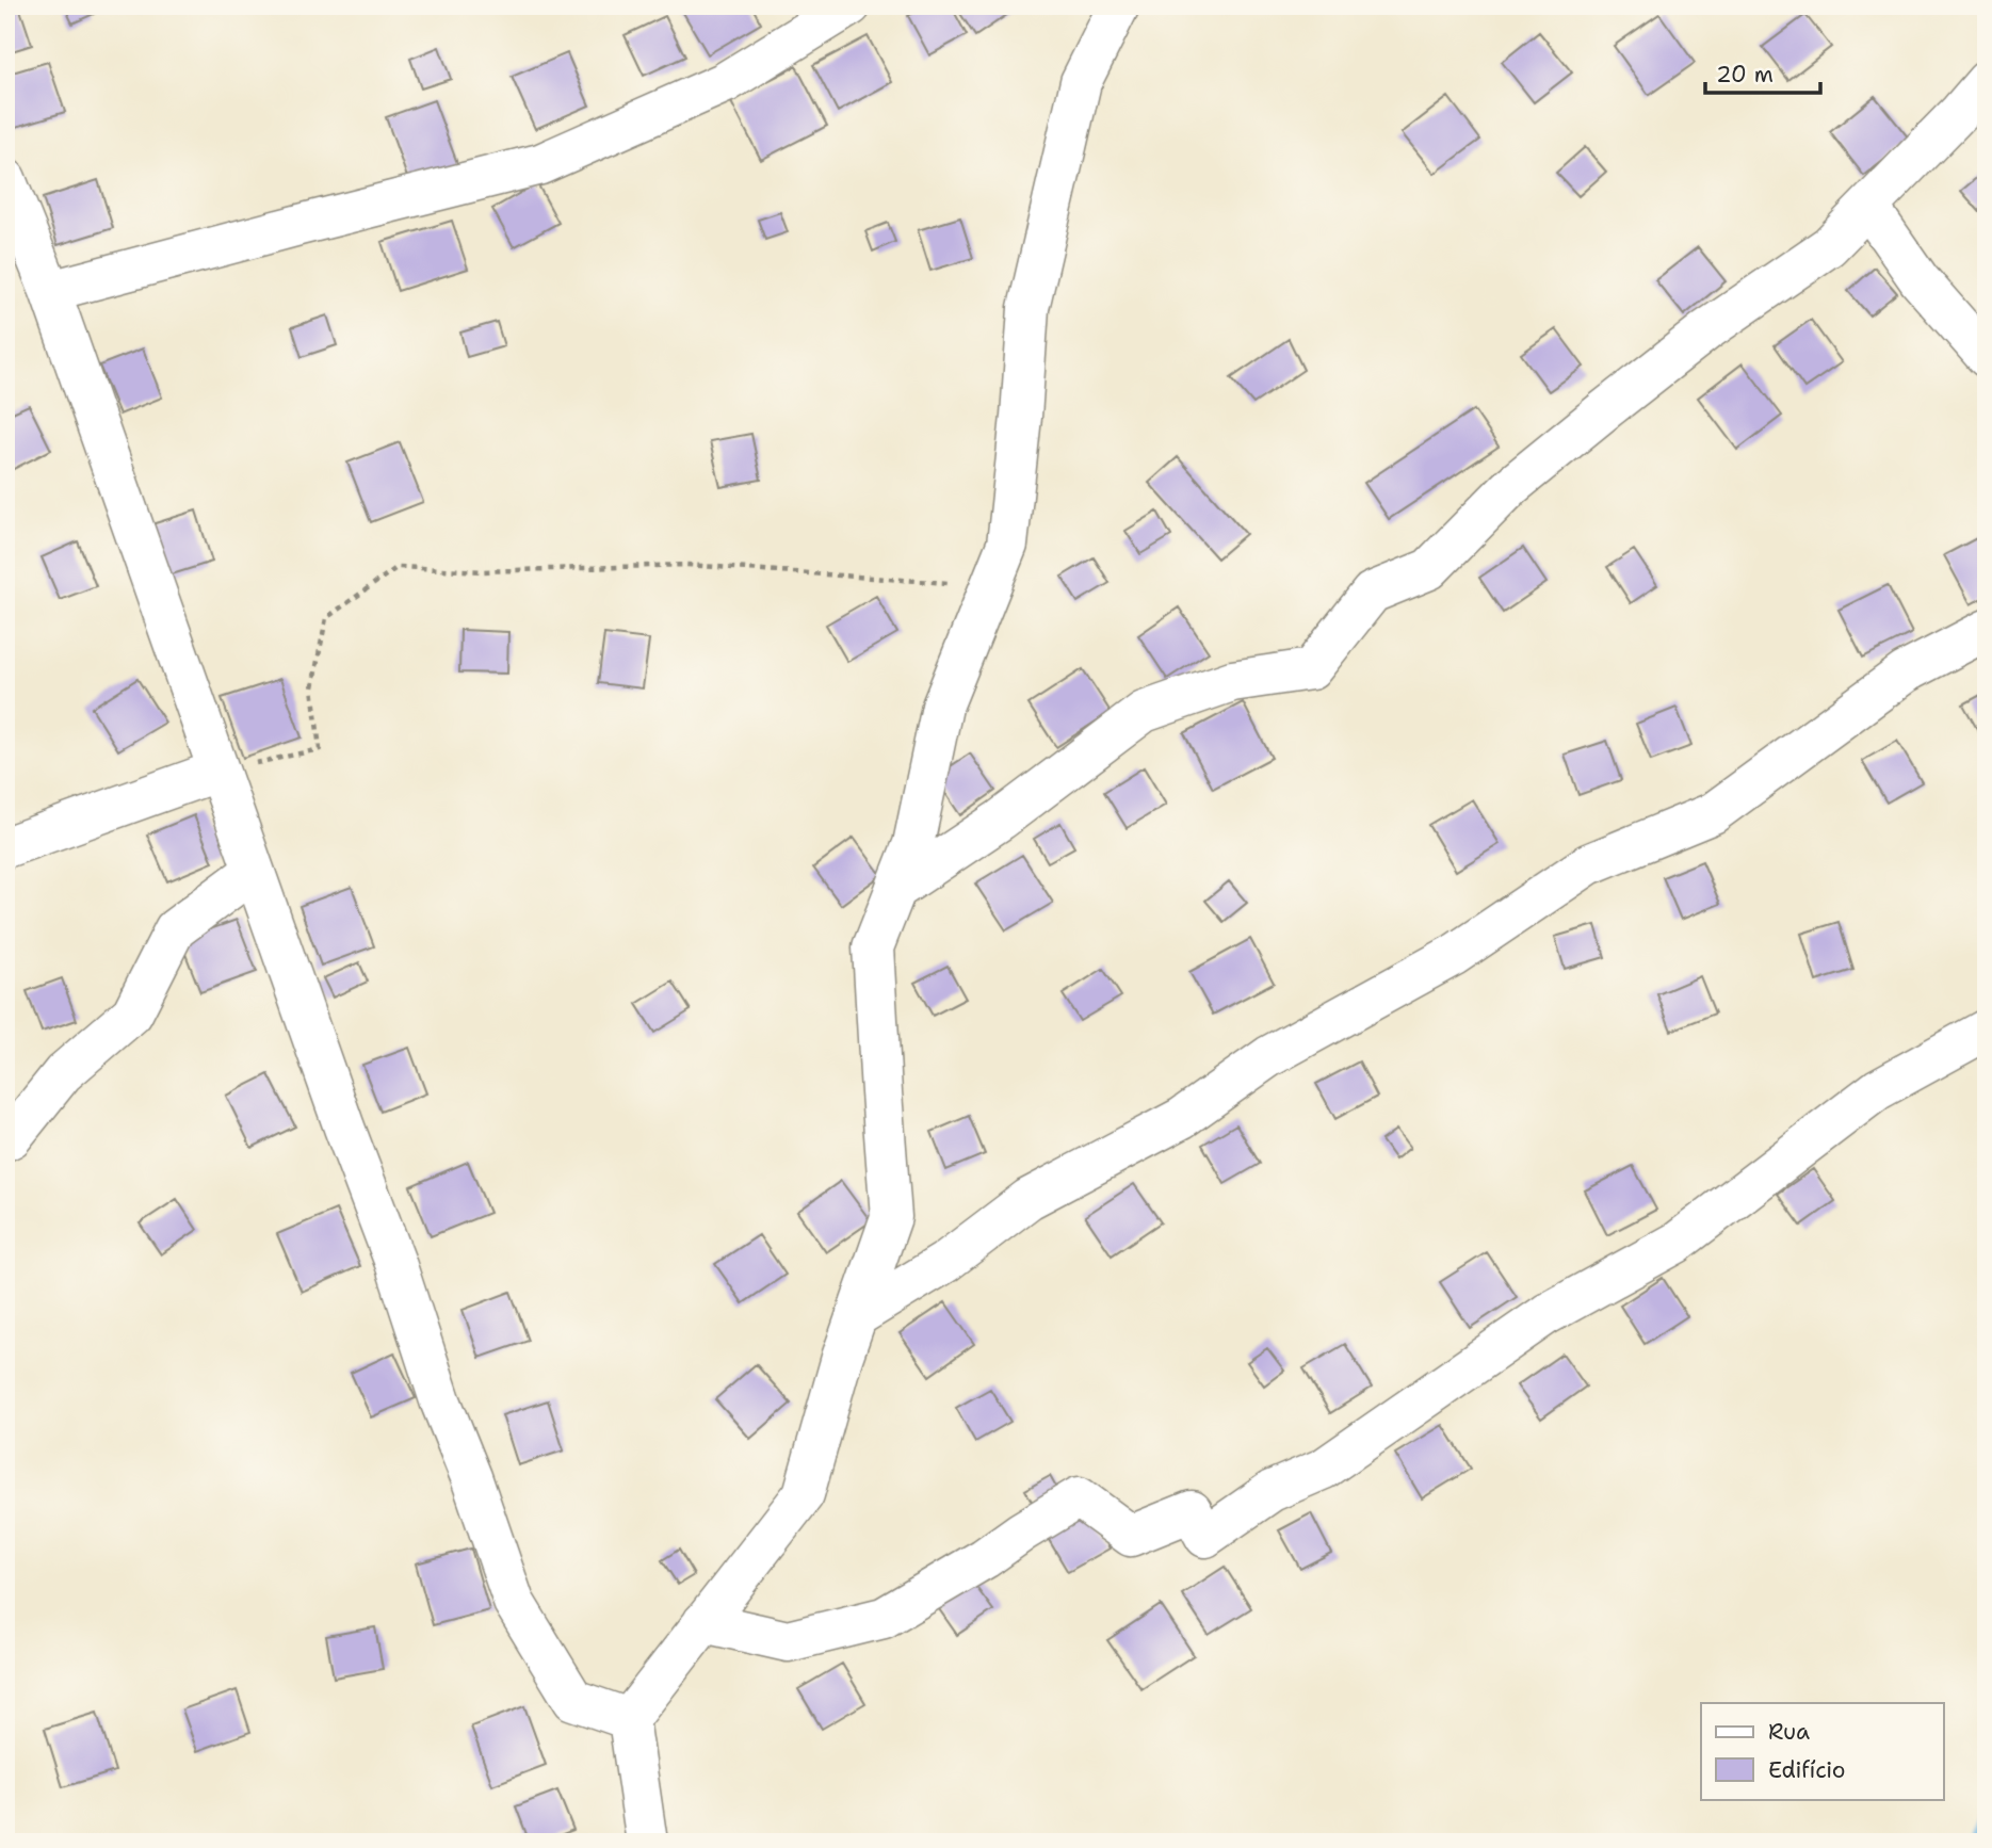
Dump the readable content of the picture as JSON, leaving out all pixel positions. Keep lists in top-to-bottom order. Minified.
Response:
{"legend":["Rua","Edifício"],"scale_bar":"20 m"}
